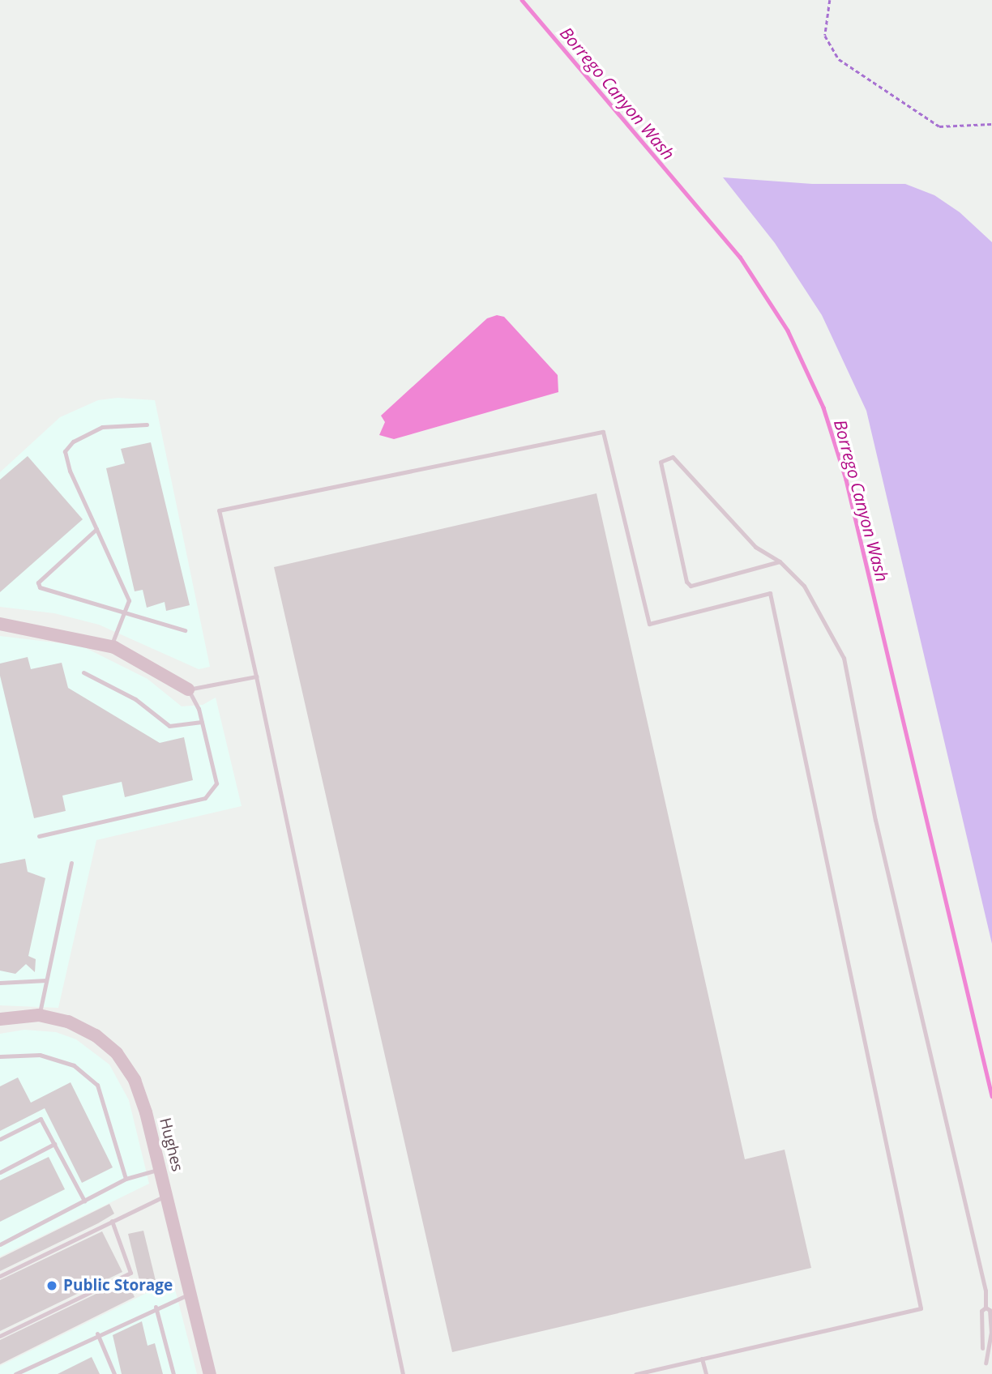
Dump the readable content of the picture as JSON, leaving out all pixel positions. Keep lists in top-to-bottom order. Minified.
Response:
{"streets":{"street":["Hughes"]},"water":["Borrego Canyon Wash"],"places":["Public Storage"]}
